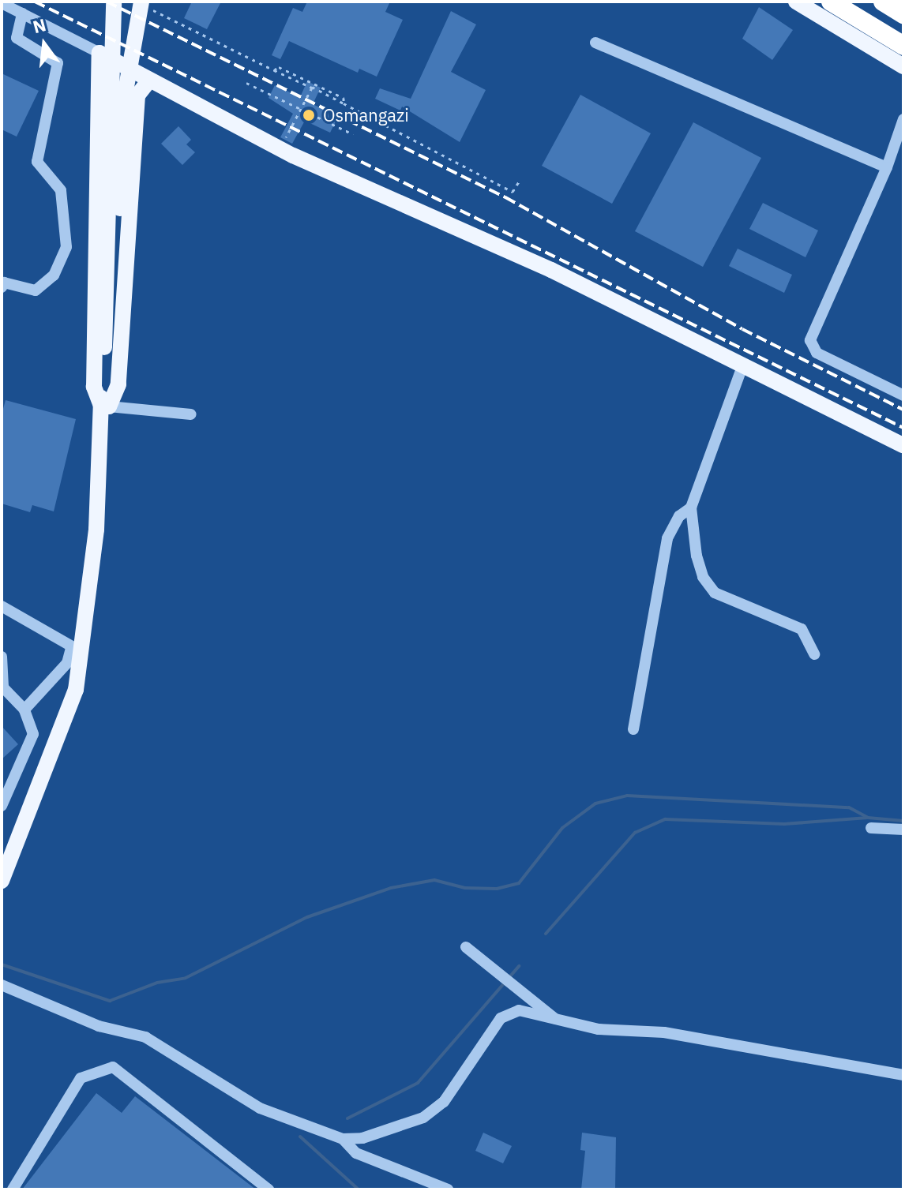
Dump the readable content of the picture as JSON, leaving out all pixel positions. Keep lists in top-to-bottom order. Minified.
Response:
{"places":["Osmangazi"],"north":"top"}
